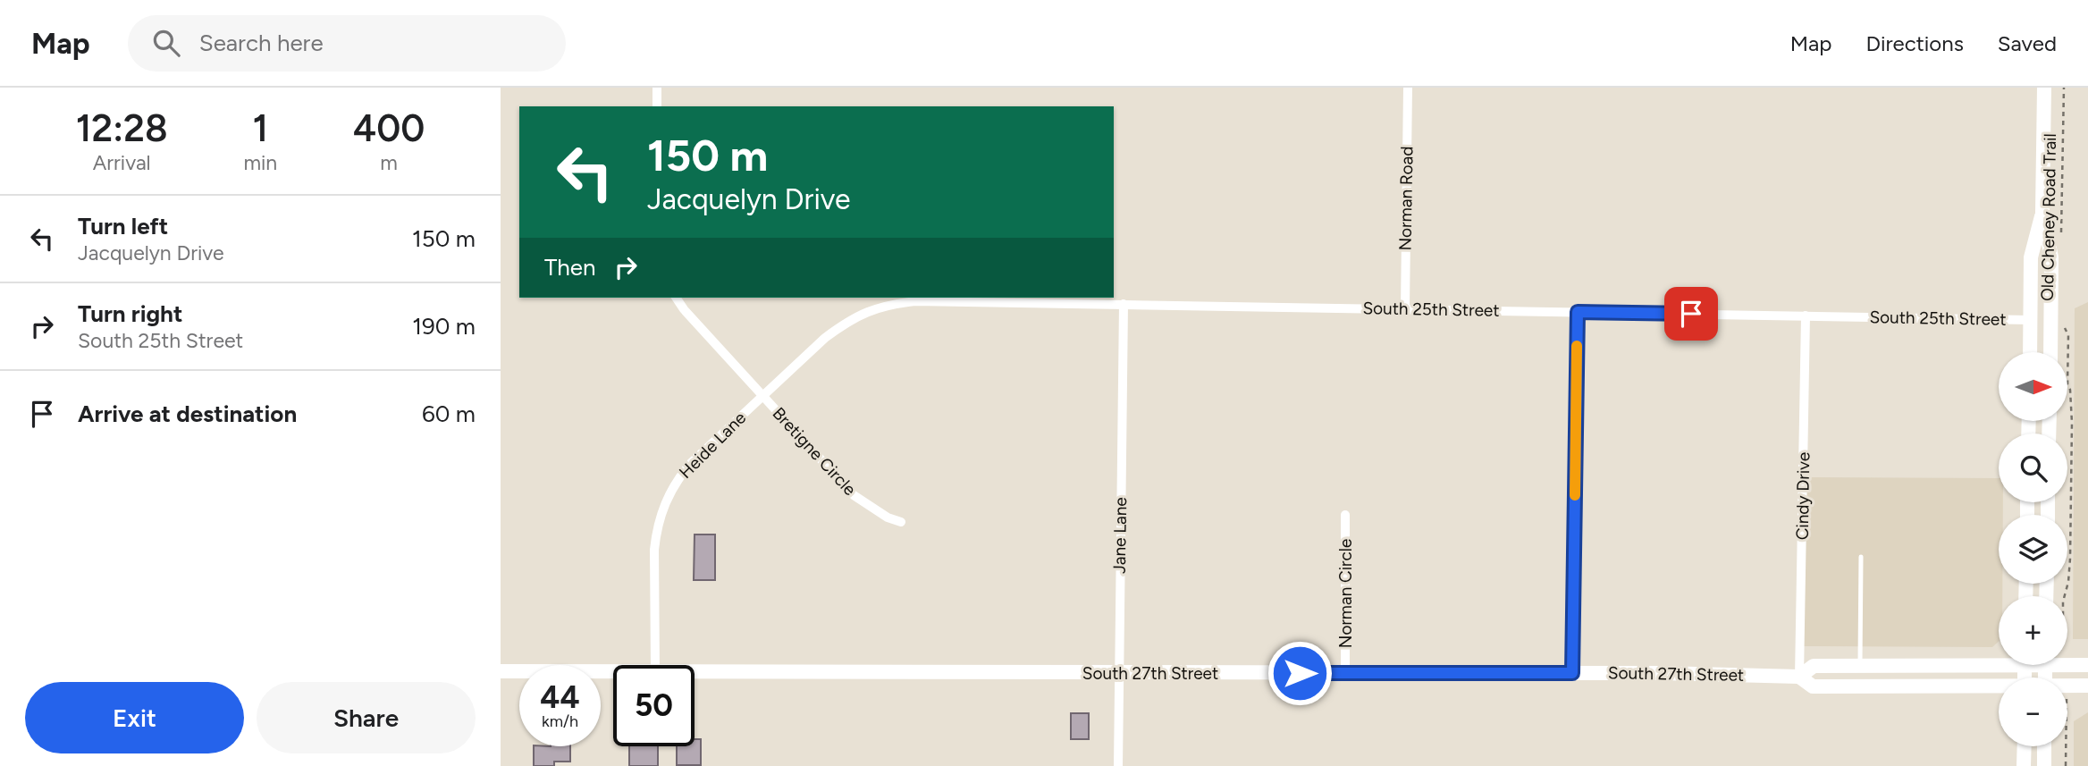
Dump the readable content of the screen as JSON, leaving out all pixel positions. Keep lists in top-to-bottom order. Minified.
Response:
{"streets":{"main road":["South 27th Street"],"street":["Norman Road","South 25th Street","Heide Lane","Bretigne Circle","Cindy Drive","Jane Lane","Norman Circle"],"path":["Old Cheney Road Trail"]},"crossings":[["Norman Road","South 25th Street"],["South 25th Street","Heide Lane"],["South 25th Street","Cindy Drive"],["South 25th Street","Jane Lane"],["Heide Lane","Bretigne Circle"],["Cindy Drive","South 27th Street"],["Jane Lane","South 27th Street"],["Norman Circle","South 27th Street"]],"north":"right","page":{"header":"Map","search":"Search here","nav":["Map","Directions","Saved"],"eta":["12:28","Arrival","1","min","400","m"],"turn":["150 m","Jacquelyn Drive"],"list":[{"name":"Turn left","note":"Jacquelyn Drive","value":"150 m"},{"name":"Turn right","note":"South 25th Street","value":"190 m"},{"name":"Arrive at destination","value":"60 m"}],"then":"Then","map_buttons":["+","−"],"speed":"44 km/h","limit":"50","buttons":["Exit","Share"]}}
